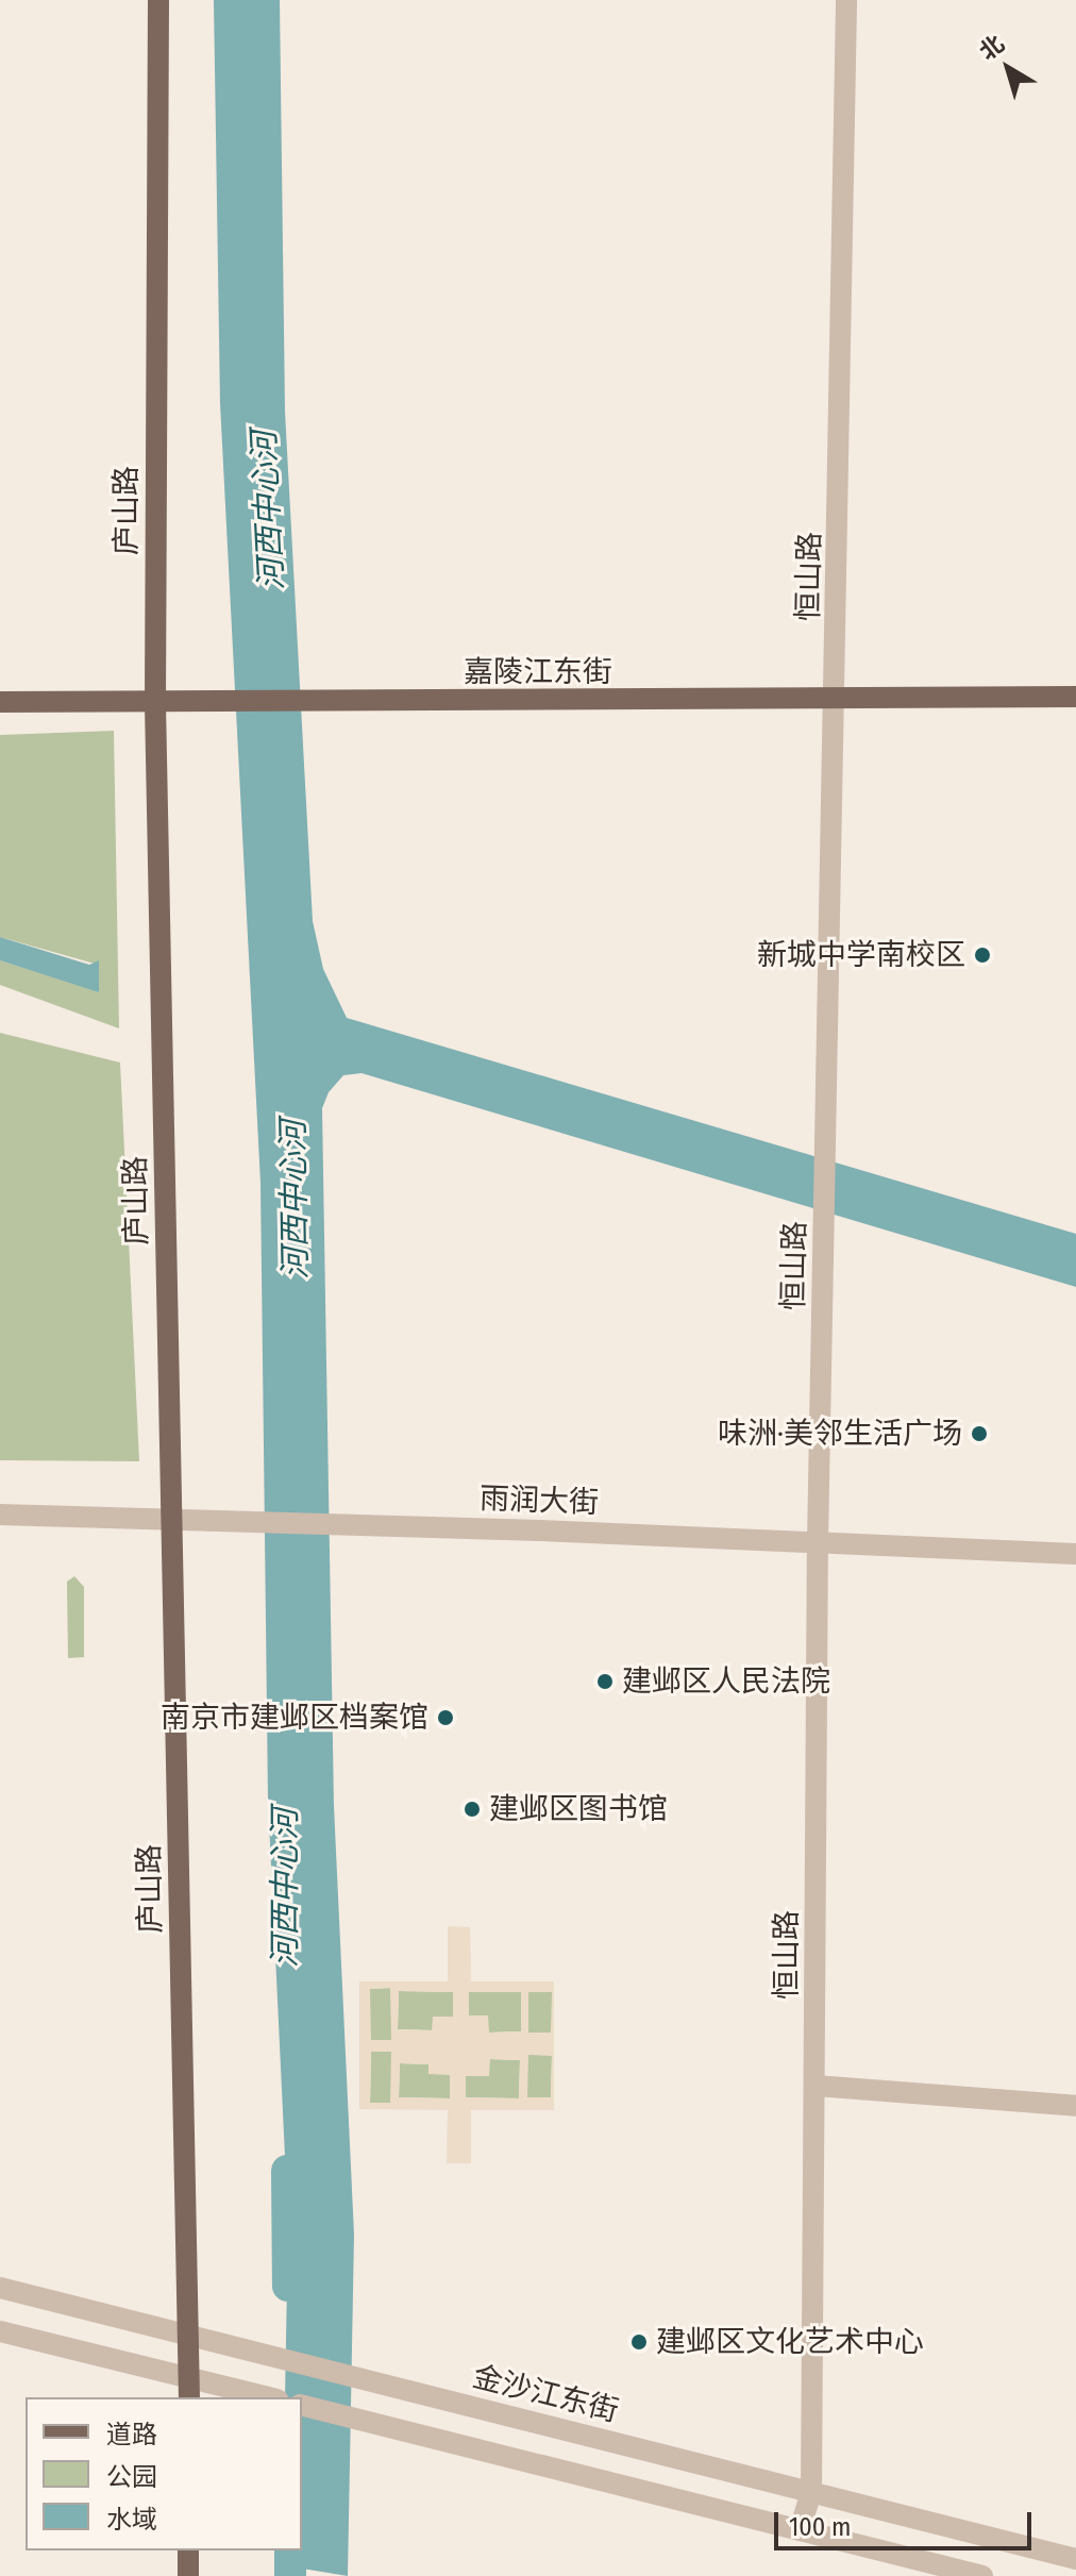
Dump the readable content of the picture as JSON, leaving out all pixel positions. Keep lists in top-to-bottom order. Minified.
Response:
{"streets":{"main road":["庐山路","嘉陵江东街"],"street":["恒山路","雨润大街","金沙江东街"]},"crossings":[["庐山路","嘉陵江东街"],["庐山路","雨润大街"],["庐山路","金沙江东街"],["恒山路","嘉陵江东街"],["恒山路","雨润大街"],["恒山路","金沙江东街"]],"water":["河西中心河"],"places":["新城中学南校区","味洲·美邻生活广场","建邺区人民法院","南京市建邺区档案馆","建邺区图书馆","建邺区文化艺术中心"],"legend":["道路","公园","水域"],"scale_bar":"100 m","north":"top left"}
